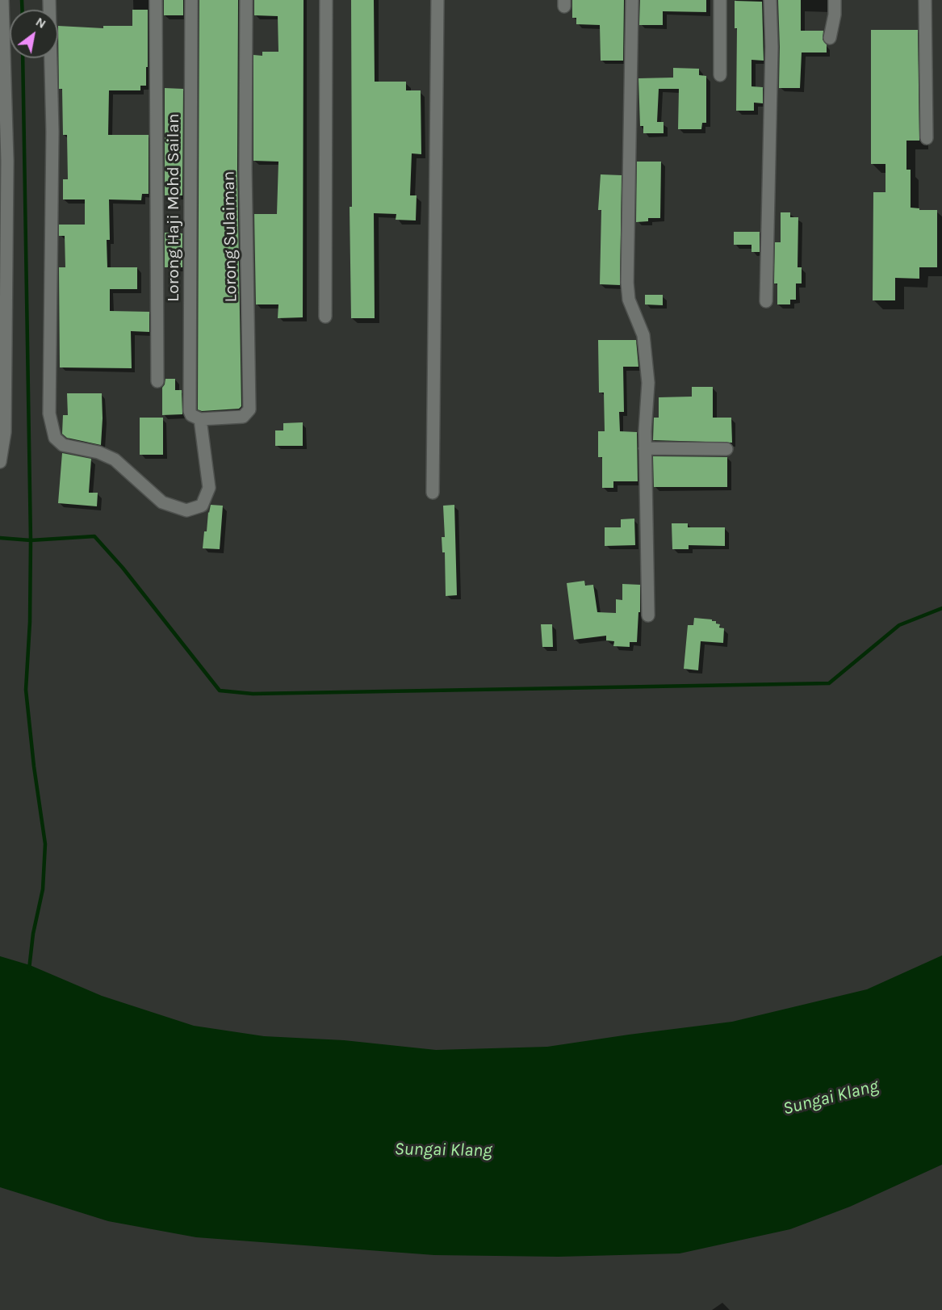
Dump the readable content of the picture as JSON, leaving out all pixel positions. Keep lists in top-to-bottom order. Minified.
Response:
{"streets":{"street":["Lorong Haji Mohd Sailan","Lorong Sulaiman"]},"crossings":[["Lorong Haji Mohd Sailan","Lorong Sulaiman"]],"water":["Sungai Klang"],"north":"top right"}
